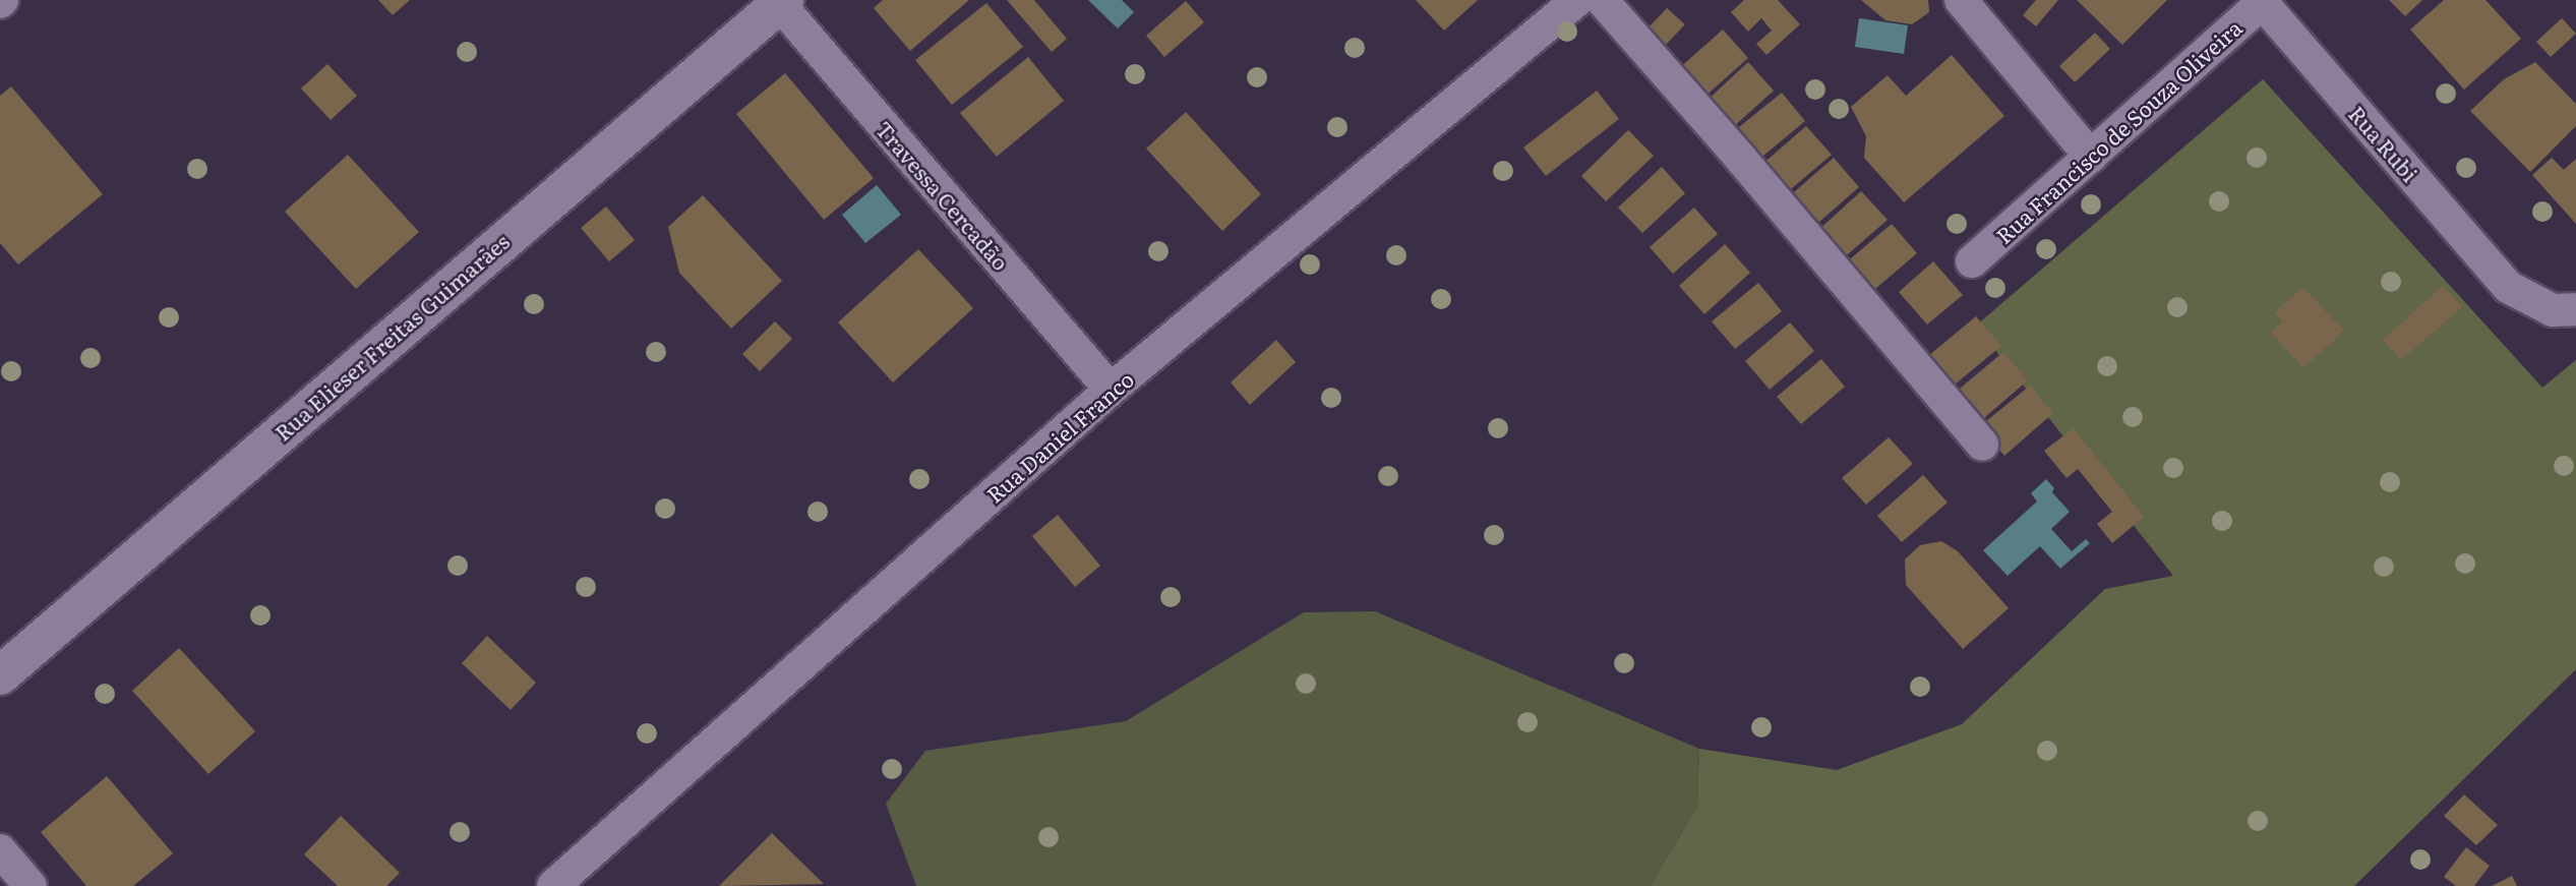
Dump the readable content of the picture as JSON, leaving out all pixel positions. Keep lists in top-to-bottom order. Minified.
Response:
{"streets":{"street":["Rua Francisco de Souza Oliveira","Rua Rubi","Travessa Cercadão","Rua Elieser Freitas Guimarães","Rua Daniel Franco"]},"crossings":[["Rua Francisco de Souza Oliveira","Rua Rubi"],["Travessa Cercadão","Rua Elieser Freitas Guimarães"],["Travessa Cercadão","Rua Daniel Franco"]]}
